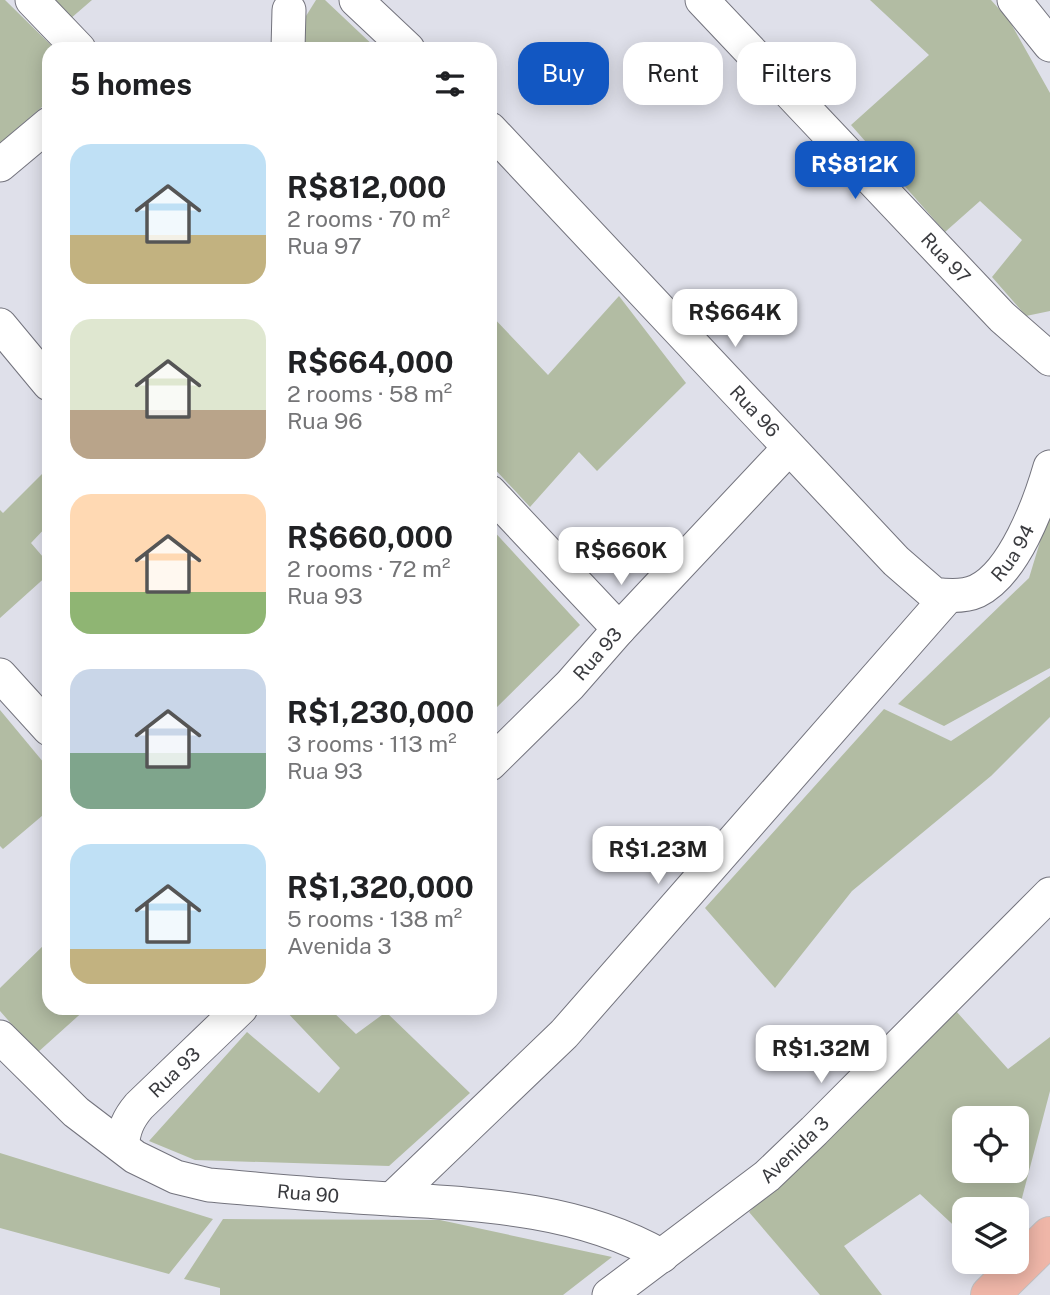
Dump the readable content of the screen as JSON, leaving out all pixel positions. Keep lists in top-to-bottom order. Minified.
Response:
{"streets":{"street":["Rua 97","Rua 96","Rua 94","Rua 93","Avenida 3","Rua 90"]},"crossings":[["Rua 96","Rua 94"],["Rua 96","Rua 93"],["Rua 94","Rua 90"],["Rua 93","Rua 90"],["Avenida 3","Rua 90"]],"page":{"chip":["Buy","Rent","Filters"],"heading":"5 homes","list":[{"name":"R$812,000","note":"2 rooms · 70 m² · Rua 97"},{"name":"R$664,000","note":"2 rooms · 58 m² · Rua 96"},{"name":"R$660,000","note":"2 rooms · 72 m² · Rua 93"},{"name":"R$1,230,000","note":"3 rooms · 113 m² · Rua 93"},{"name":"R$1,320,000","note":"5 rooms · 138 m² · Avenida 3"}],"price":["R$812K","R$664K","R$660K","R$1.23M","R$1.32M"]}}
